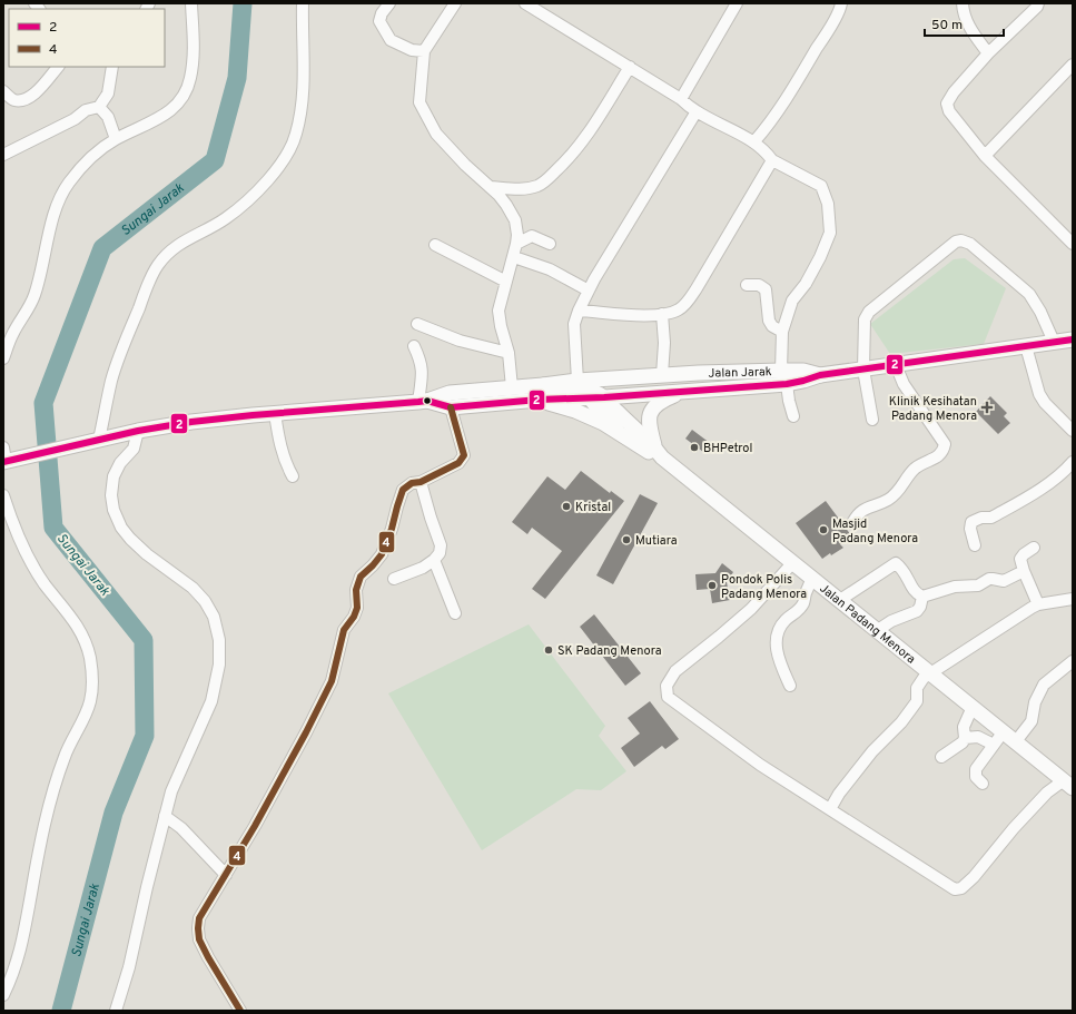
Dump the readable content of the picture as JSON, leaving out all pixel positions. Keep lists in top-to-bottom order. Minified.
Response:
{"streets":{"main road":["Jalan Jarak","Jalan Padang Menora"]},"crossings":[["Jalan Jarak","Jalan Padang Menora"]],"water":["Sungai Jarak"],"places":{"health":["Klinik Kesihatan Padang Menora"],"other":["BHPetrol","Kristal","Masjid Padang Menora","Mutiara","Pondok Polis Padang Menora","SK Padang Menora"]},"lines":["transit line 2","transit line 4"],"legend":["2","4"],"scale_bar":"50 m"}
